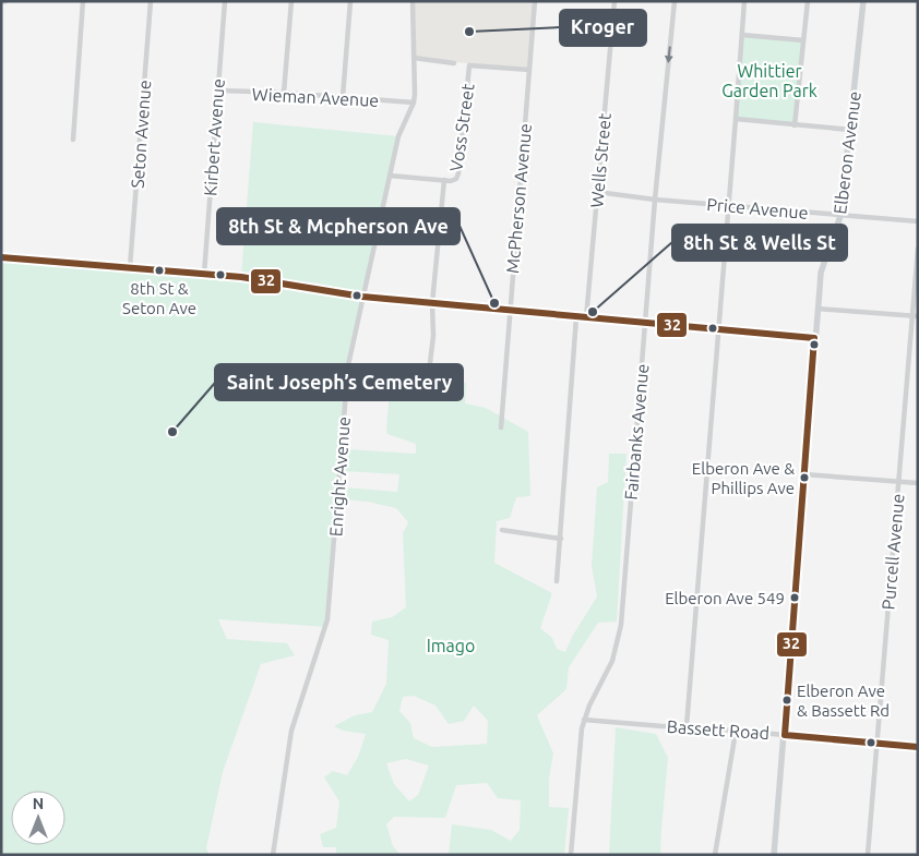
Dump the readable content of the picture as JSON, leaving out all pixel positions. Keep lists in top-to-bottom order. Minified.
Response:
{"streets":{"street":["Wieman Avenue","Voss Street","Seton Avenue","Kirbert Avenue","Elberon Avenue","Wells Street","McPherson Avenue","Price Avenue","Fairbanks Avenue","Enright Avenue","Purcell Avenue","Bassett Road"]},"crossings":[["Wieman Avenue","Kirbert Avenue"],["Wieman Avenue","Enright Avenue"],["Voss Street","McPherson Avenue"],["Elberon Avenue","Price Avenue"],["Elberon Avenue","Bassett Road"],["Wells Street","Price Avenue"],["Price Avenue","Fairbanks Avenue"],["Fairbanks Avenue","Bassett Road"],["Purcell Avenue","Bassett Road"]],"parks":["Whittier Garden Park","Imago"],"places":["Kroger","8th St & Seton Ave","8th St & Mcpherson Ave","8th St & Wells St","Saint Joseph’s Cemetery","Elberon Ave & Phillips Ave","Elberon Ave 549","Elberon Ave & Bassett Rd"],"lines":["transit line 32"],"north":"top"}
